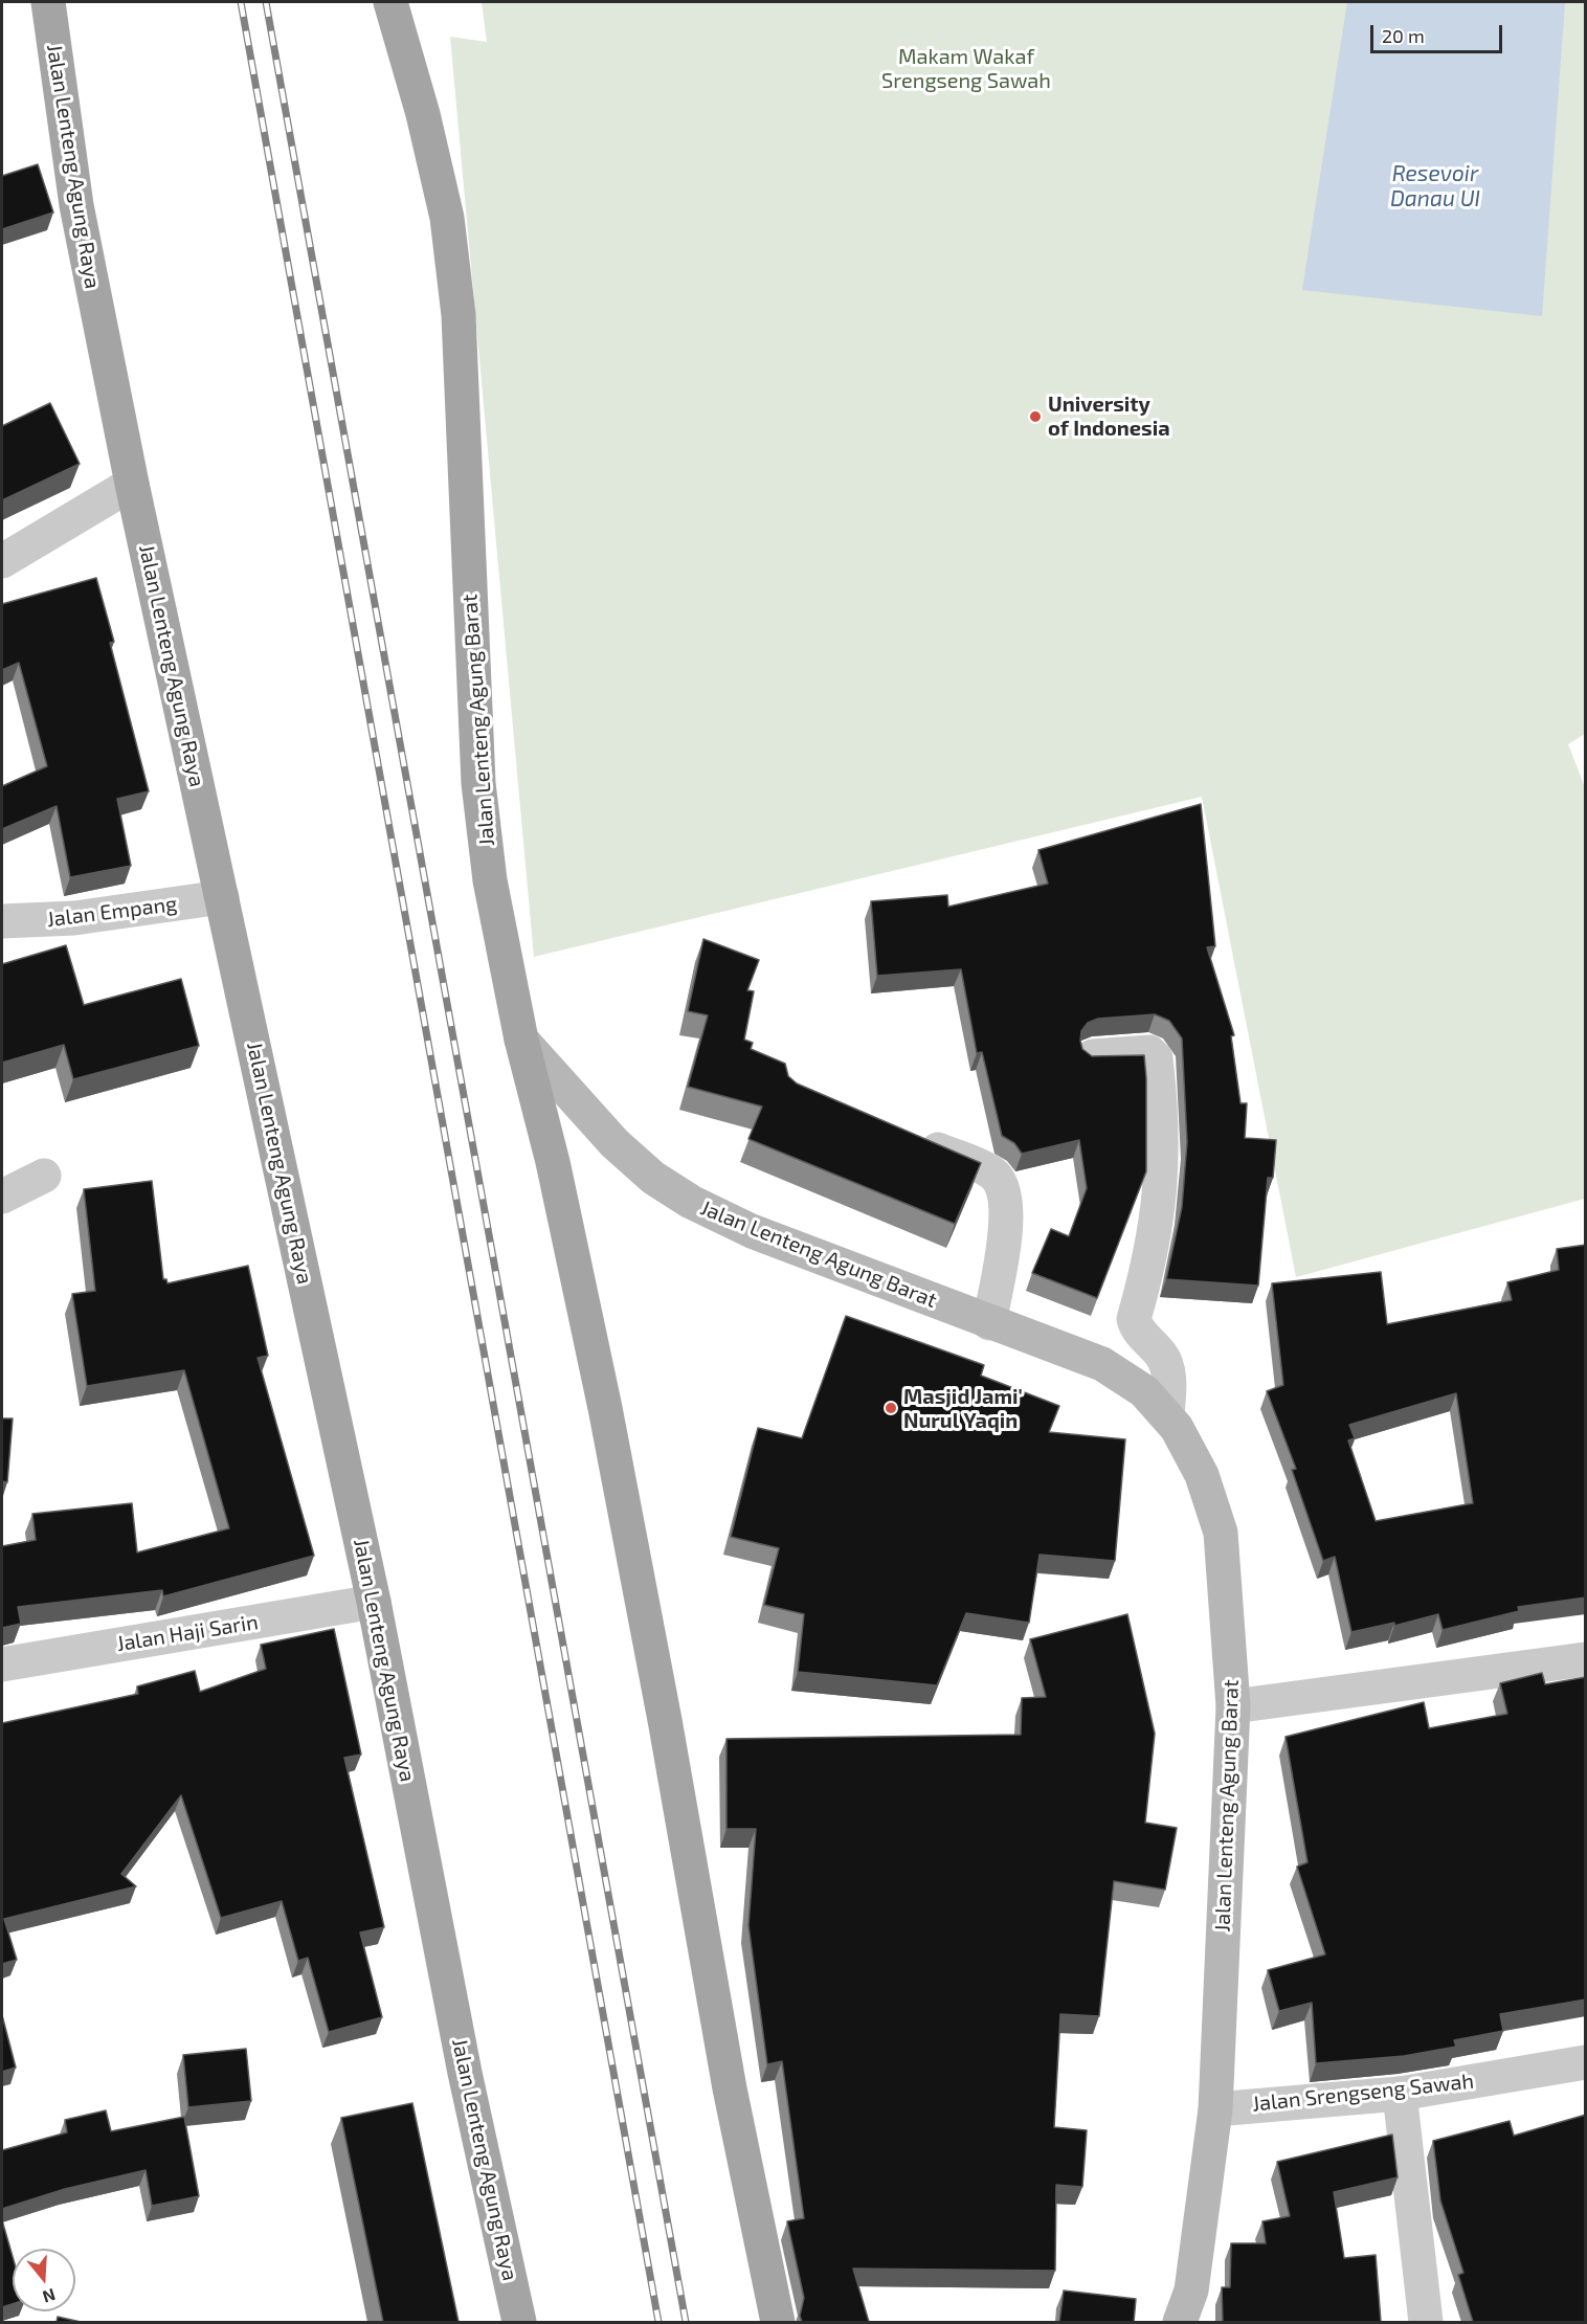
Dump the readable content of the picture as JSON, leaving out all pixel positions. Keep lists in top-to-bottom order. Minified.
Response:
{"streets":{"main road":["Jalan Lenteng Agung Raya","Jalan Lenteng Agung Barat"],"street":["Jalan Empang","Jalan Haji Sarin","Jalan Srengseng Sawah"]},"crossings":[["Jalan Lenteng Agung Raya","Jalan Empang"],["Jalan Lenteng Agung Raya","Jalan Haji Sarin"],["Jalan Lenteng Agung Barat","Jalan Srengseng Sawah"]],"water":["Resevoir Danau UI"],"parks":["Makam Wakaf Srengseng Sawah"],"places":["University of Indonesia","Masjid Jami' Nurul Yaqin"],"scale_bar":"20 m","north":"bottom"}
